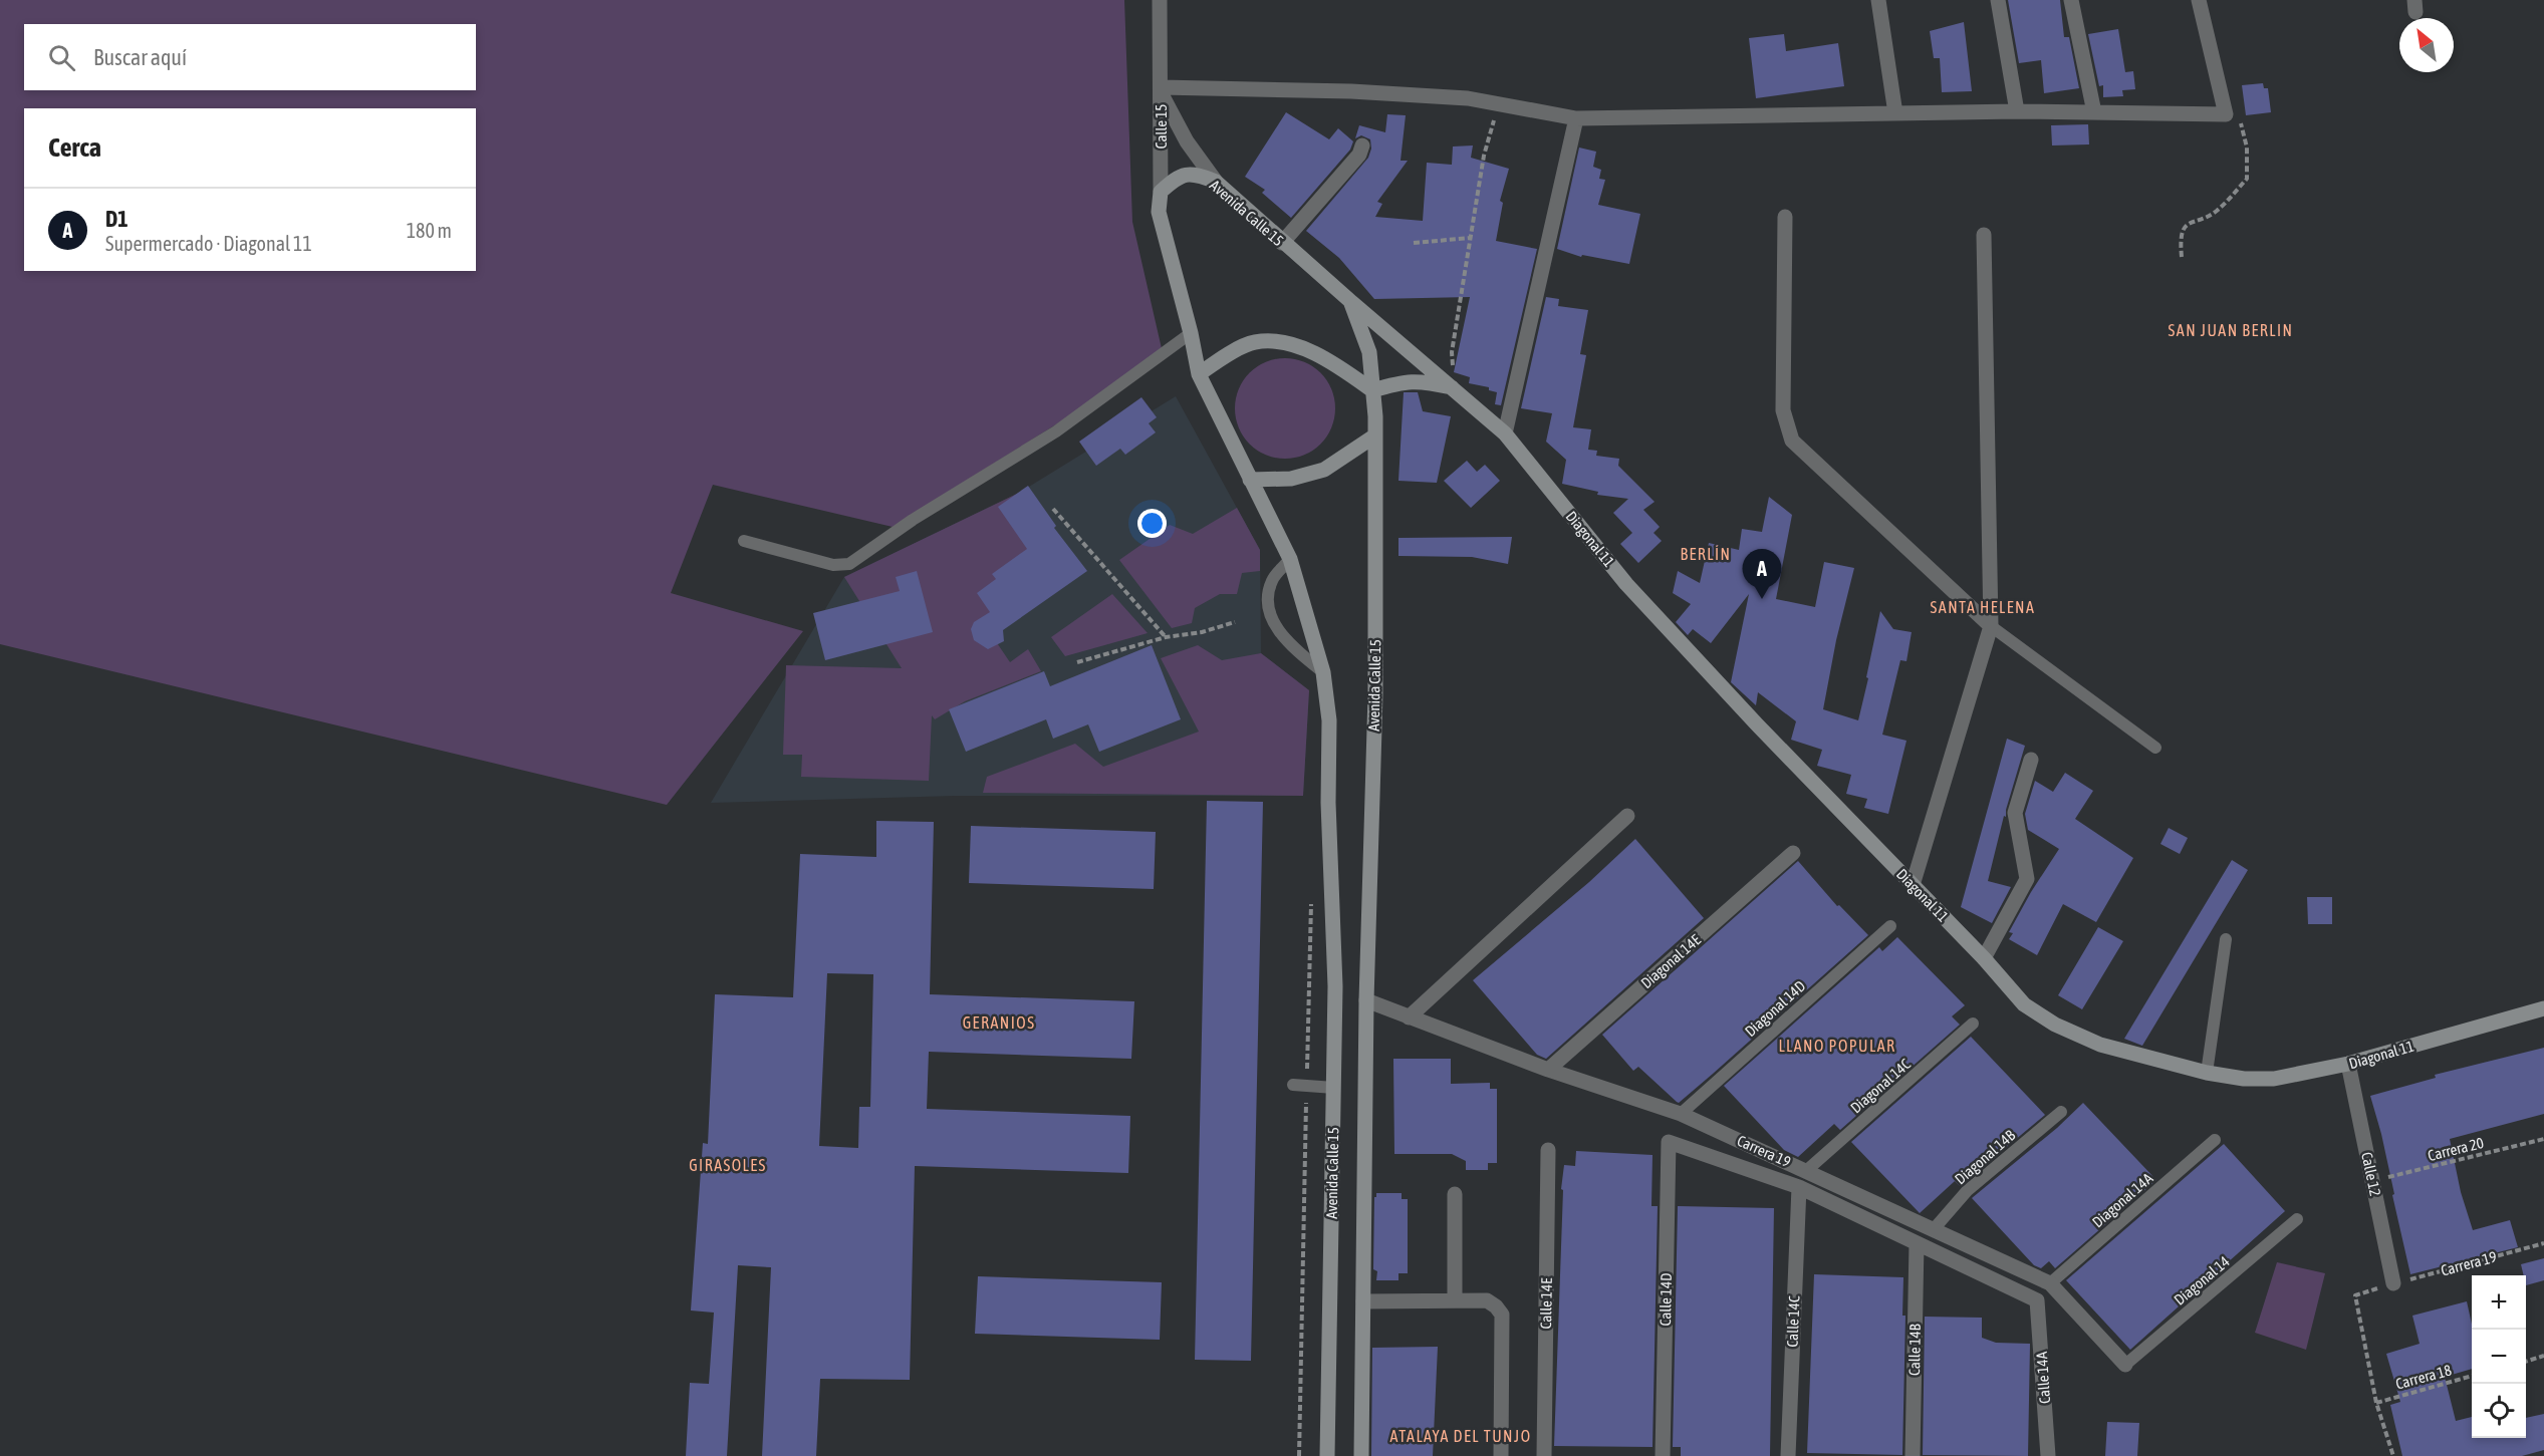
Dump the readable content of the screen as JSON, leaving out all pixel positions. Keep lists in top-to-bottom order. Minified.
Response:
{"streets":{"main road":["Avenida Calle 15","Diagonal 11"],"street":["Calle 15","Diagonal 14E","Carrera 19","Calle 12","Calle 14D","Calle 14E","Calle 14C","Calle 14B","Calle 14A"],"lane":["Diagonal 14D","Diagonal 14C","Diagonal 14B","Diagonal 14A","Diagonal 14"],"path":["Carrera 20","Carrera 18"]},"crossings":[["Calle 15","Avenida Calle 15"],["Avenida Calle 15","Diagonal 11"],["Avenida Calle 15","Carrera 19"],["Diagonal 11","Calle 12"],["Diagonal 14E","Carrera 19"],["Diagonal 14D","Carrera 19"],["Diagonal 14C","Carrera 19"],["Carrera 20","Calle 12"],["Carrera 19","Diagonal 14B"],["Carrera 19","Calle 12"],["Carrera 19","Diagonal 14A"],["Carrera 19","Diagonal 14"],["Calle 14D","Calle 14C"],["Calle 14B","Calle 14A"]],"districts":["SAN JUAN BERLIN","BERLÍN","SANTA HELENA","GERANIOS","LLANO POPULAR","GIRASOLES","ATALAYA DEL TUNJO"],"north":"top left","page":{"search":"Buscar aquí","heading":"Cerca","list":[{"mark":"A","name":"D1","note":"Supermercado · Diagonal 11","value":"180 m"}],"pins":"A","map_buttons":["+","−"]}}
